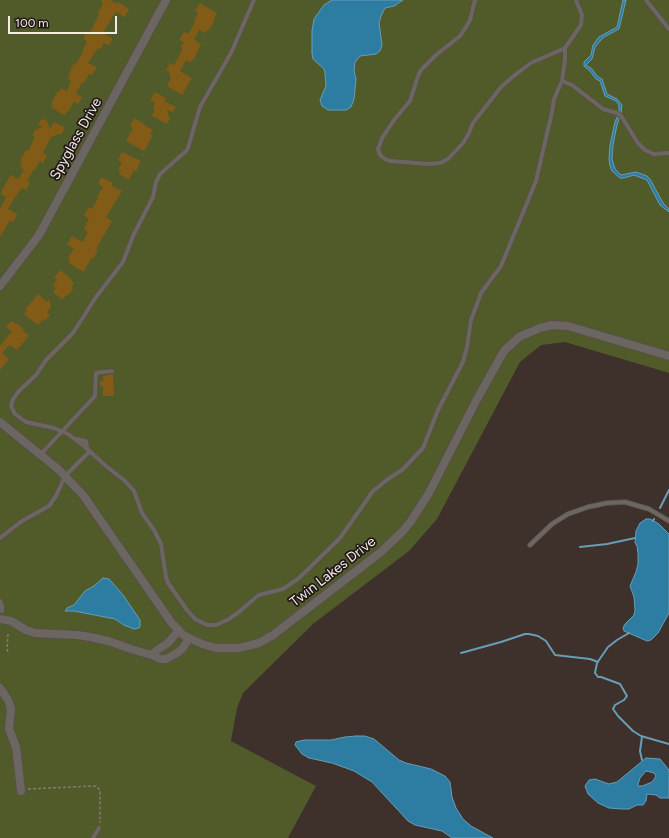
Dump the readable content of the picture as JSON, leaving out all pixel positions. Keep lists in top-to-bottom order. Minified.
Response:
{"streets":{"street":["Spyglass Drive","Twin Lakes Drive"]},"scale_bar":"100 m"}
